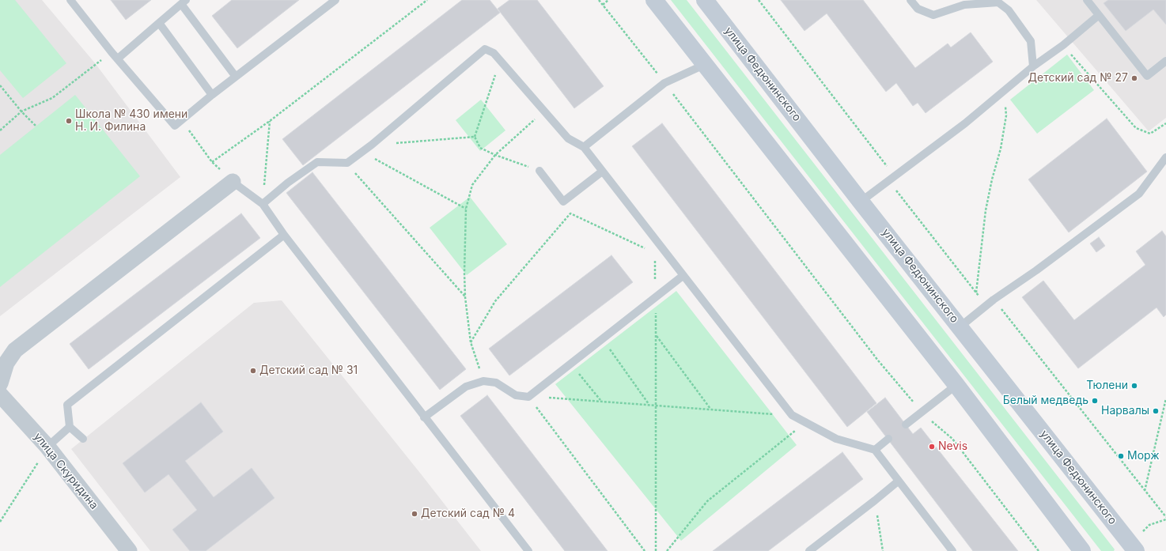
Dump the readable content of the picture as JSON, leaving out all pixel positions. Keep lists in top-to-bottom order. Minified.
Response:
{"streets":{"main road":["улица Федюнинского"],"street":["улица Скуридина"]},"places":["Детский сад № 27","Школа № 430 имени Н. И. Филина","Детский сад № 31","Тюлени","Белый медведь","Нарвалы","Nevis","Морж","Детский сад № 4"]}
